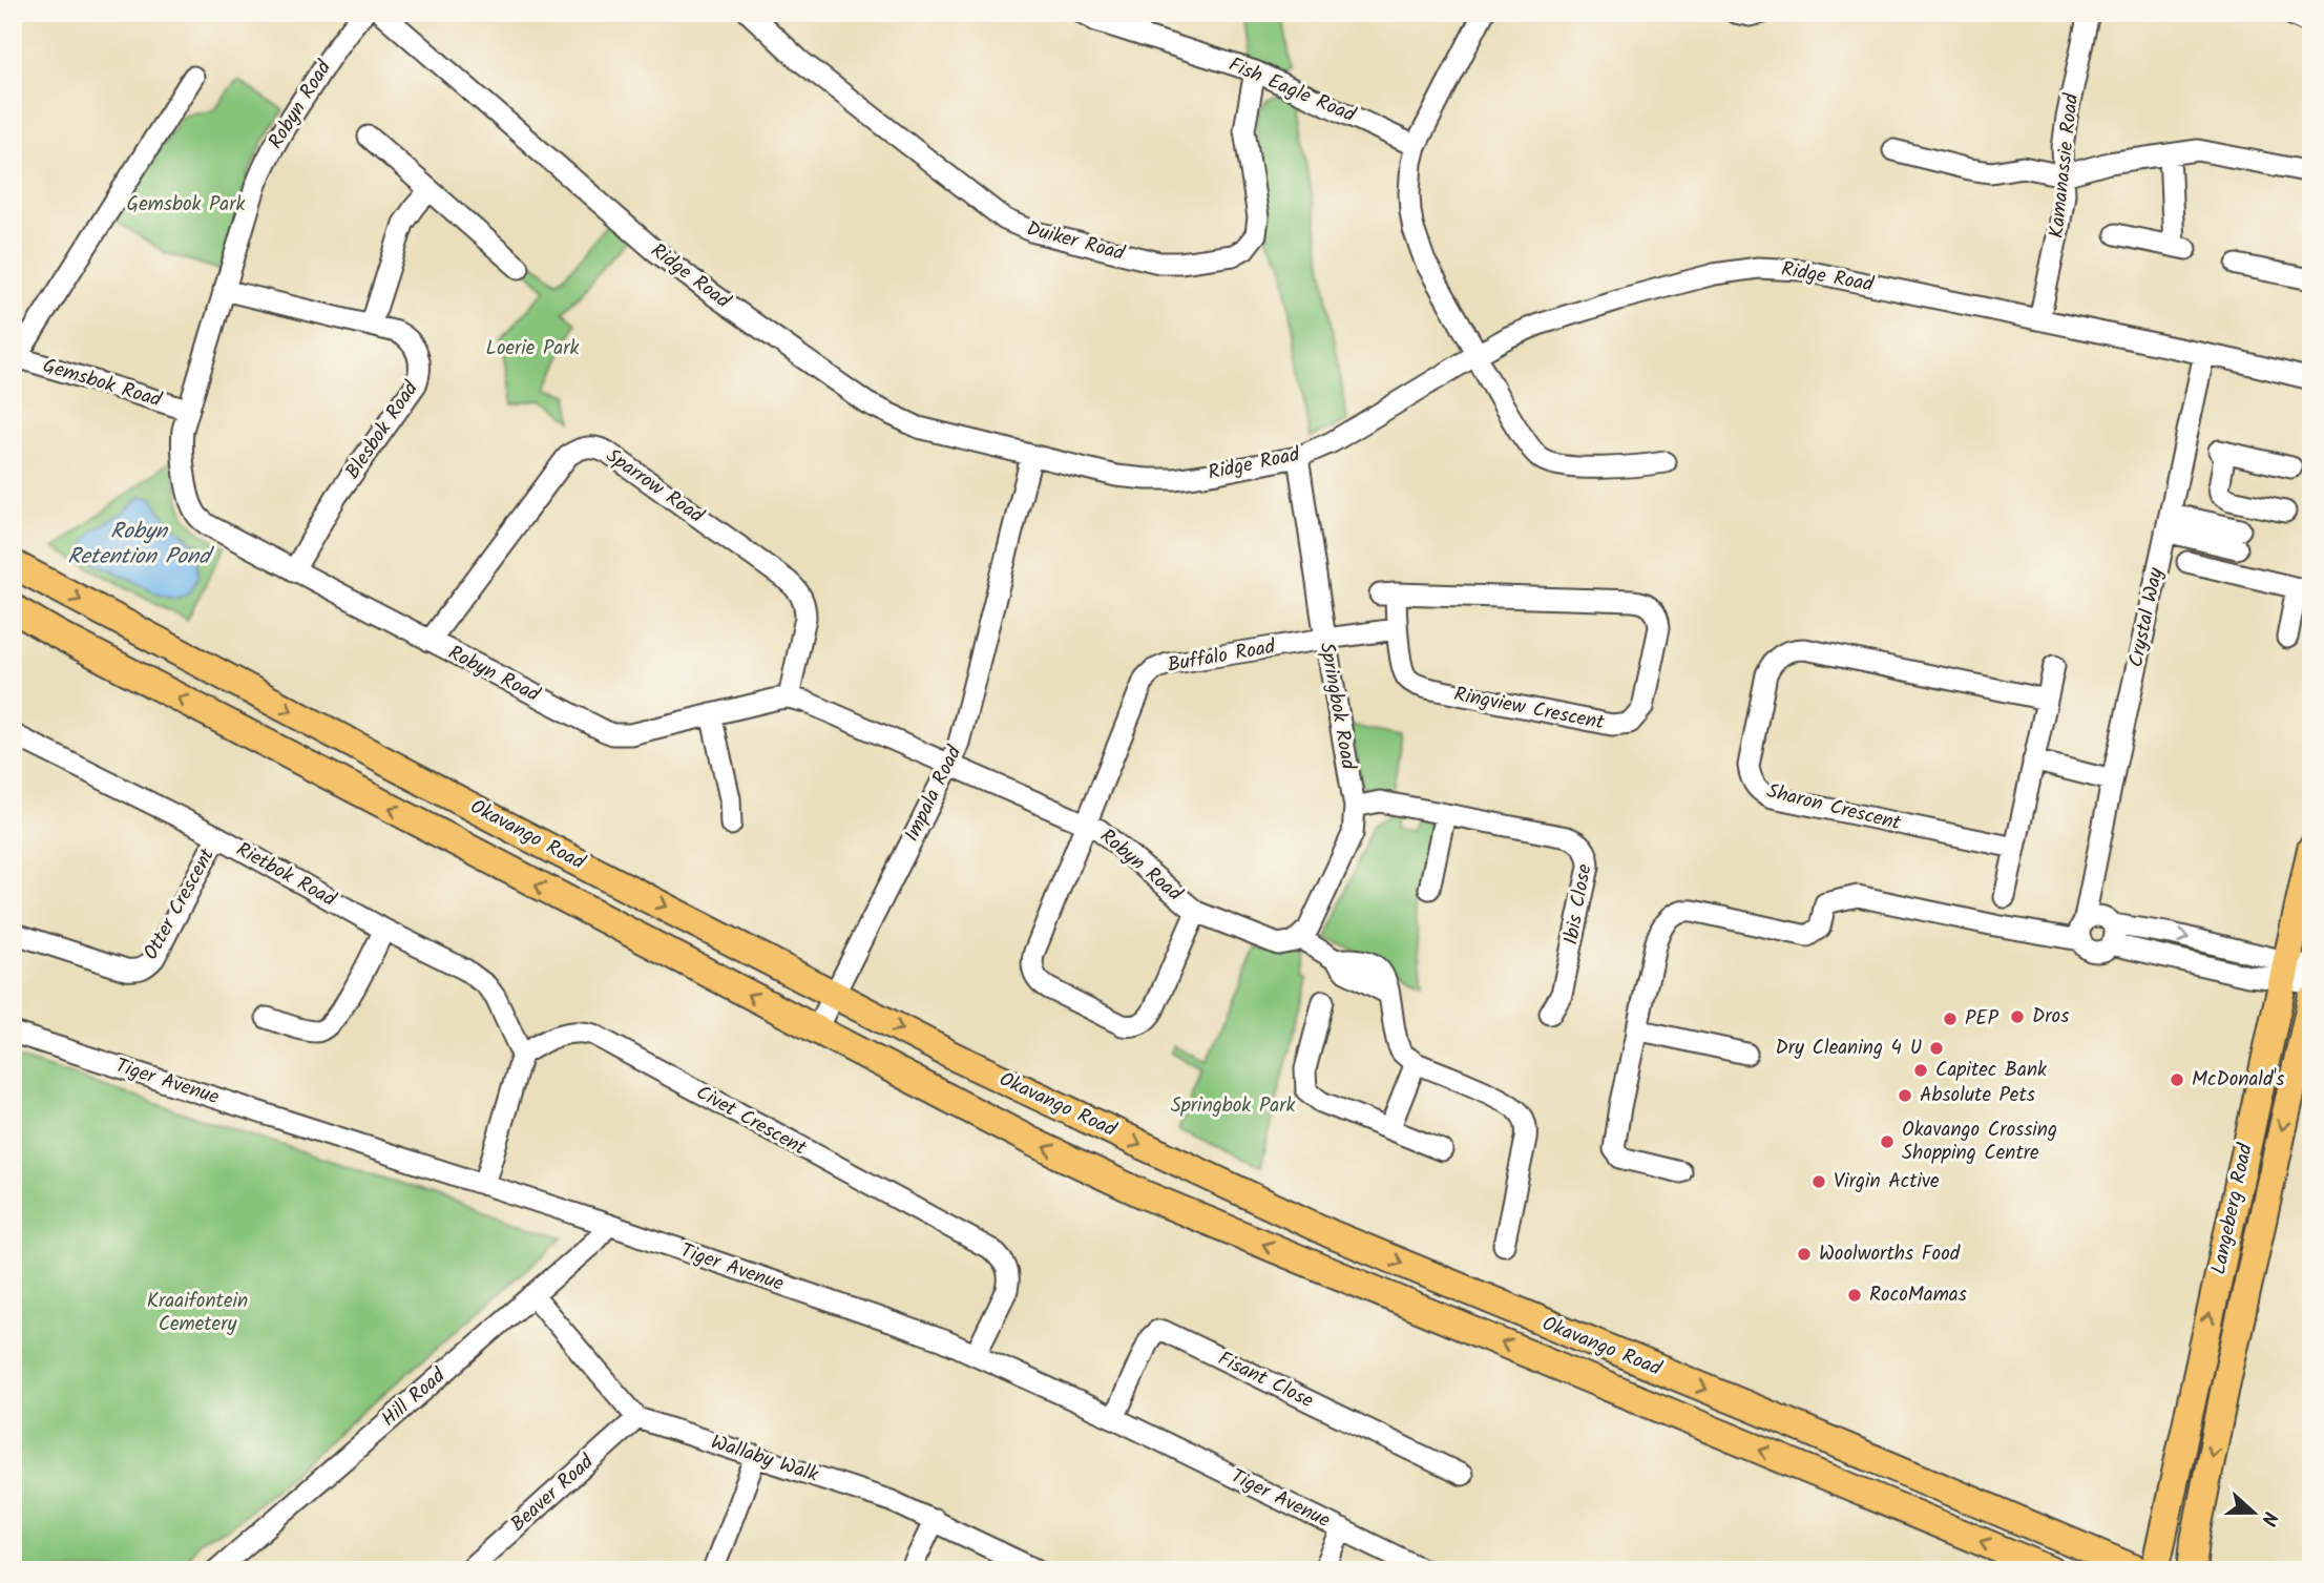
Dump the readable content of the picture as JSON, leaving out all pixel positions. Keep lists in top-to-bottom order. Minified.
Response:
{"streets":{"main road":["Okavango Road","Langeberg Road"],"street":["Fish Eagle Road","Robyn Road","Kamanassie Road","Duiker Road","Ridge Road","Gemsbok Road","Blesbok Road","Sparrow Road","Crystal Way","Buffalo Road","Springbok Road","Ringview Crescent","Impala Road","Sharon Crescent","Rietbok Road","Otter Crescent","Ibis Close","Tiger Avenue","Civet Crescent","Fisant Close","Hill Road","Wallaby Walk","Beaver Road"]},"crossings":[["Fish Eagle Road","Duiker Road"],["Robyn Road","Gemsbok Road"],["Robyn Road","Blesbok Road"],["Robyn Road","Sparrow Road"],["Robyn Road","Buffalo Road"],["Robyn Road","Springbok Road"],["Robyn Road","Impala Road"],["Kamanassie Road","Ridge Road"],["Ridge Road","Crystal Way"],["Ridge Road","Springbok Road"],["Ridge Road","Impala Road"],["Buffalo Road","Springbok Road"],["Springbok Road","Ibis Close"],["Impala Road","Okavango Road"],["Rietbok Road","Otter Crescent"],["Rietbok Road","Civet Crescent"],["Tiger Avenue","Civet Crescent"],["Tiger Avenue","Fisant Close"],["Tiger Avenue","Hill Road"],["Wallaby Walk","Beaver Road"]],"water":["Robyn Retention Pond"],"parks":["Gemsbok Park","Loerie Park","Springbok Park","Kraaifontein Cemetery"],"places":["Dros","PEP","Dry Cleaning 4 U","Capitec Bank","McDonald's","Absolute Pets","Okavango Crossing Shopping Centre","Virgin Active","Woolworths Food","RocoMamas"],"north":"right"}
